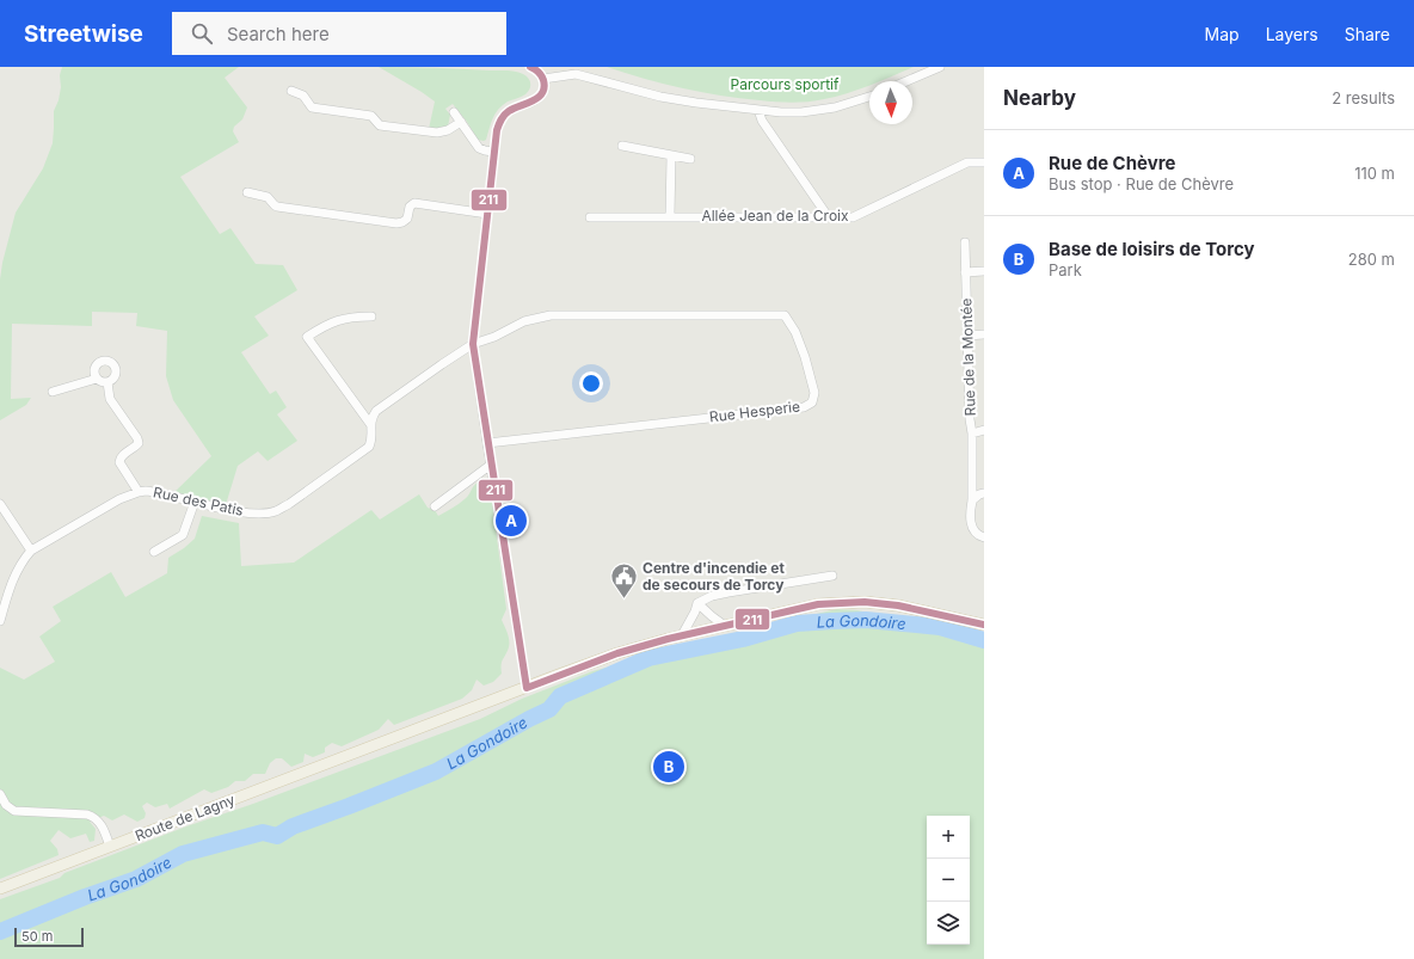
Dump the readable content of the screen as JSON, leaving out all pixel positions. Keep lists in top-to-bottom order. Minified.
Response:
{"streets":{"main road":["Route de Lagny"],"street":["Allée Jean de la Croix","Rue de la Montée","Rue Hesperie","Rue des Patis"]},"crossings":[["Rue Hesperie","Rue des Patis"]],"water":["La Gondoire"],"parks":["Parcours sportif"],"places":{"public building":["Centre d'incendie et de secours de Torcy"]},"lines":["transit line 211"],"scale_bar":"50 m","north":"bottom","page":{"header":"Streetwise","search":"Search here","nav":["Map","Layers","Share"],"heading":["Nearby","2 results"],"list":[{"mark":"A","name":"Rue de Chèvre","note":"Bus stop · Rue de Chèvre","value":"110 m"},{"mark":"B","name":"Base de loisirs de Torcy","note":"Park","value":"280 m"}],"pins":["A","B"],"map_buttons":["+","−"],"scale":"50 m"}}
